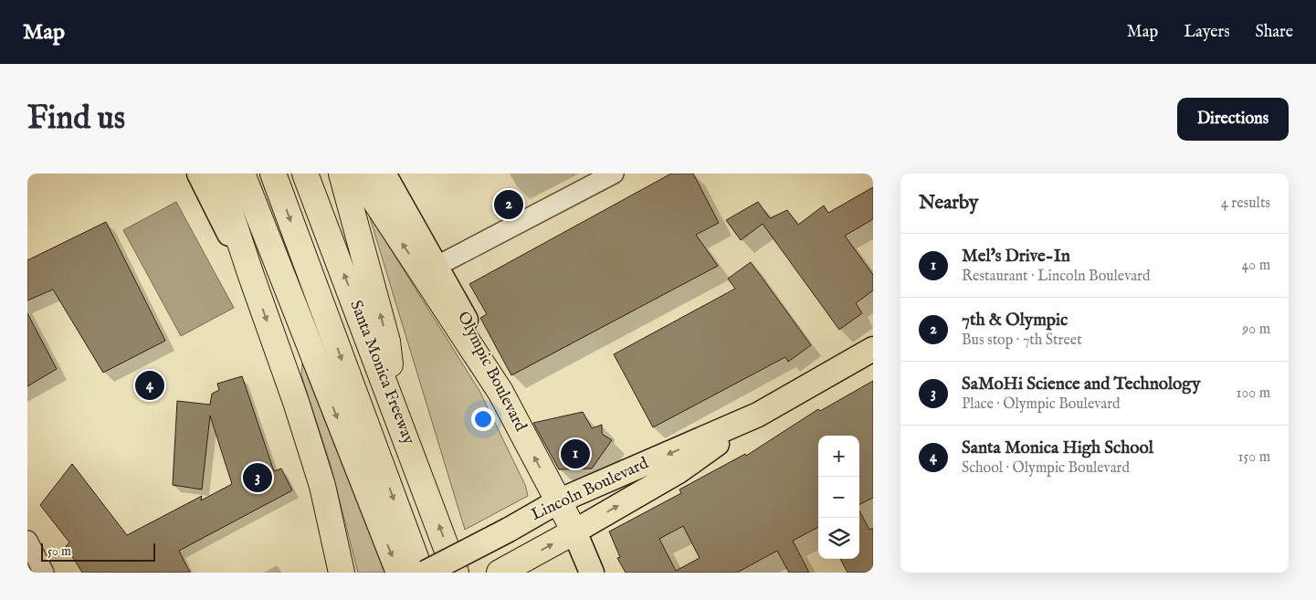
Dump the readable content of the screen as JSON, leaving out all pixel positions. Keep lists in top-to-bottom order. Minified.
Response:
{"streets":{"highway":["Olympic Boulevard","Santa Monica Freeway","Lincoln Boulevard"]},"crossings":[["Olympic Boulevard","Lincoln Boulevard"]],"scale_bar":"50 m","page":{"header":"Map","nav":["Map","Layers","Share"],"buttons":"Directions","title":"Find us","heading":["Nearby","4 results"],"pins":["2","4","1","3"],"list":[{"mark":"1","name":"Mel's Drive-In","note":"Restaurant · Lincoln Boulevard","value":"40 m"},{"mark":"2","name":"7th & Olympic","note":"Bus stop · 7th Street","value":"90 m"},{"mark":"3","name":"SaMoHi Science and Technology","note":"Place · Olympic Boulevard","value":"100 m"},{"mark":"4","name":"Santa Monica High School","note":"School · Olympic Boulevard","value":"150 m"}],"map_buttons":["+","−"],"scale":"50 m"}}
